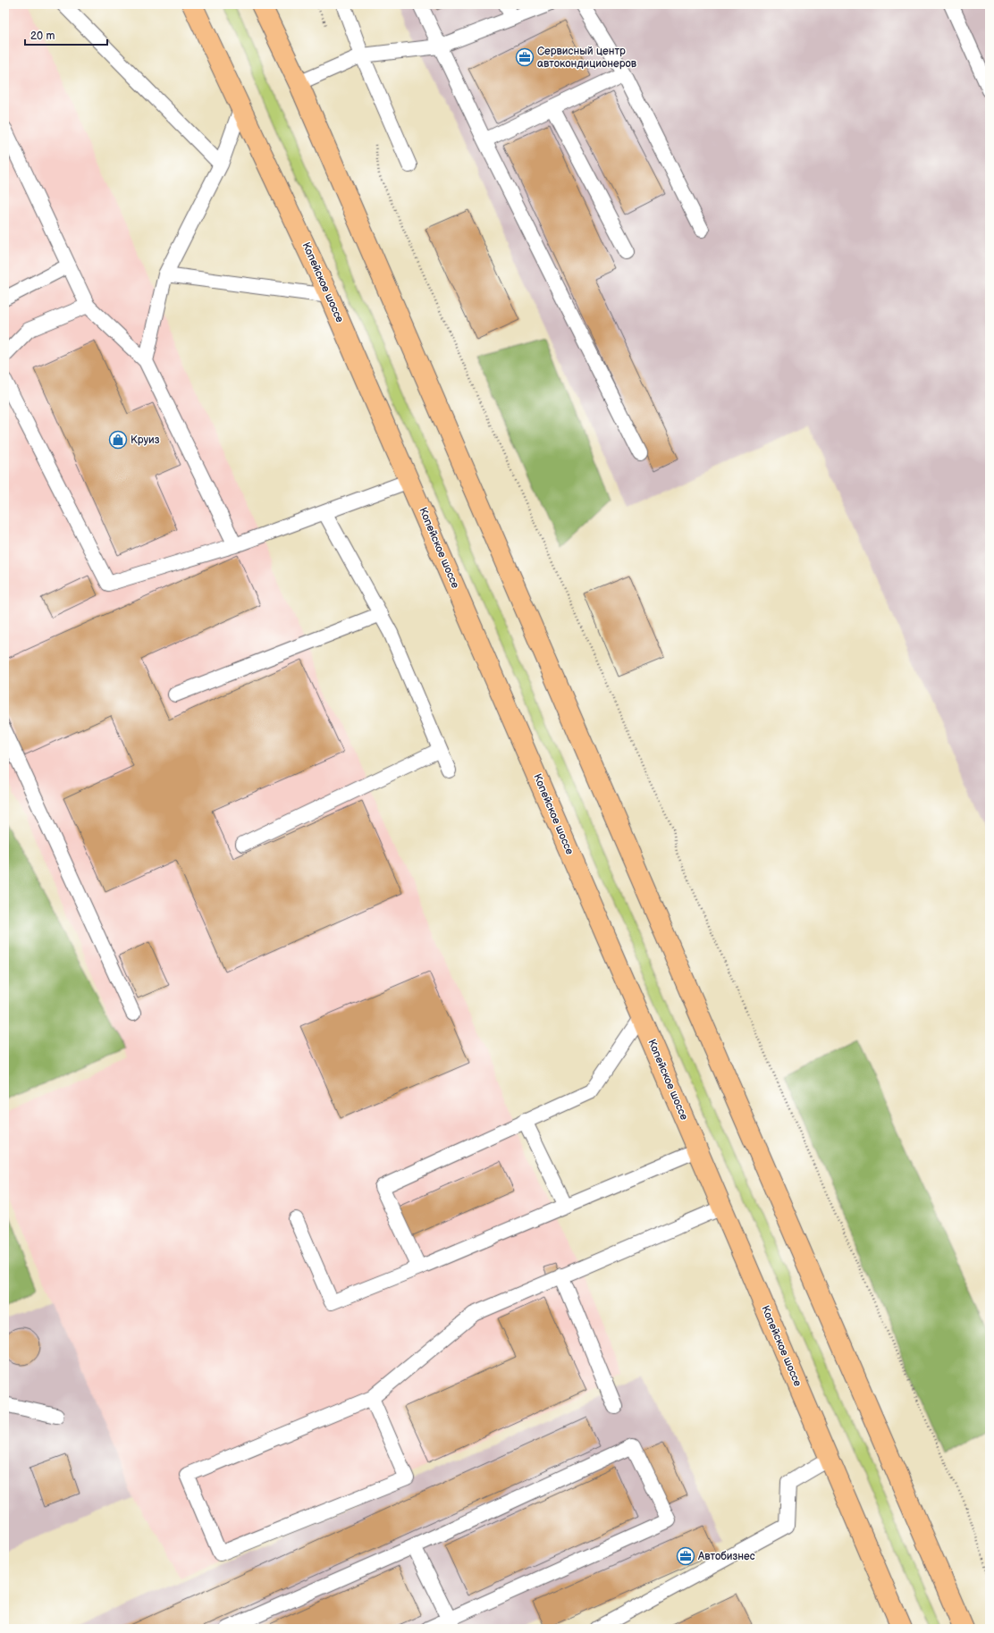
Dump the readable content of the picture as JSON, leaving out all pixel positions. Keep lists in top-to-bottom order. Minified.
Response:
{"streets":{"main road":["Копейское шоссе"]},"places":{"office":["Сервисный центр автокондиционеров","Автобизнес"],"shop":["Круиз"]},"scale_bar":"20 m"}
